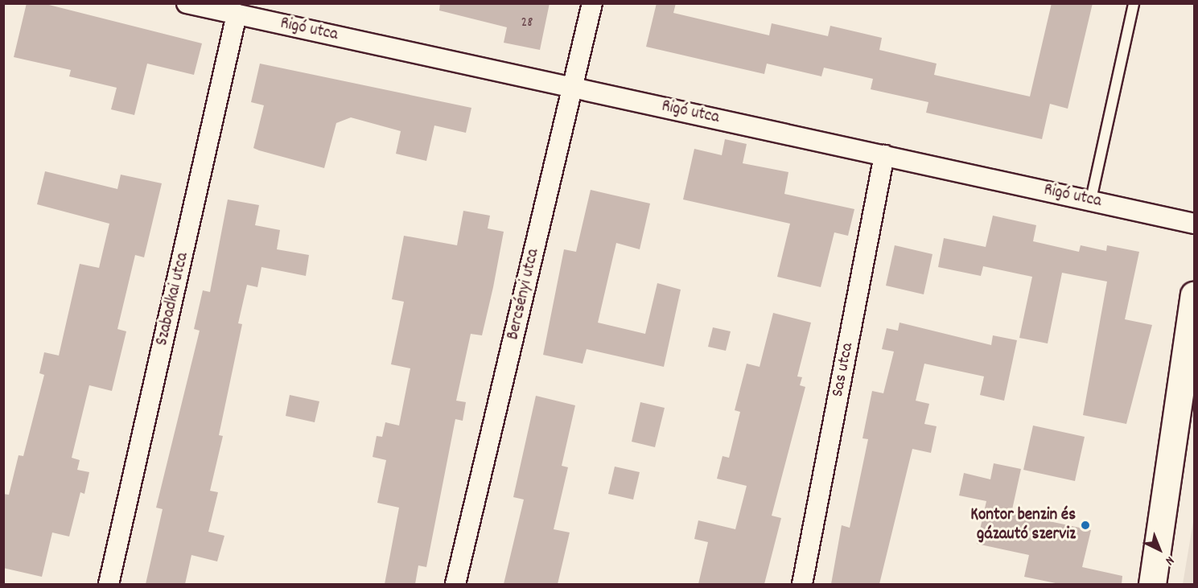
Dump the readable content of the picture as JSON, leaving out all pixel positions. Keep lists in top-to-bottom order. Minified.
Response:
{"streets":{"street":["Rigó utca","Bercsényi utca","Szabadkai utca","Sas utca"]},"crossings":[["Rigó utca","Bercsényi utca"],["Rigó utca","Szabadkai utca"],["Rigó utca","Sas utca"]],"places":["Kontor benzin és gázautó szerviz"],"house_numbers":["28"],"north":"bottom right"}
